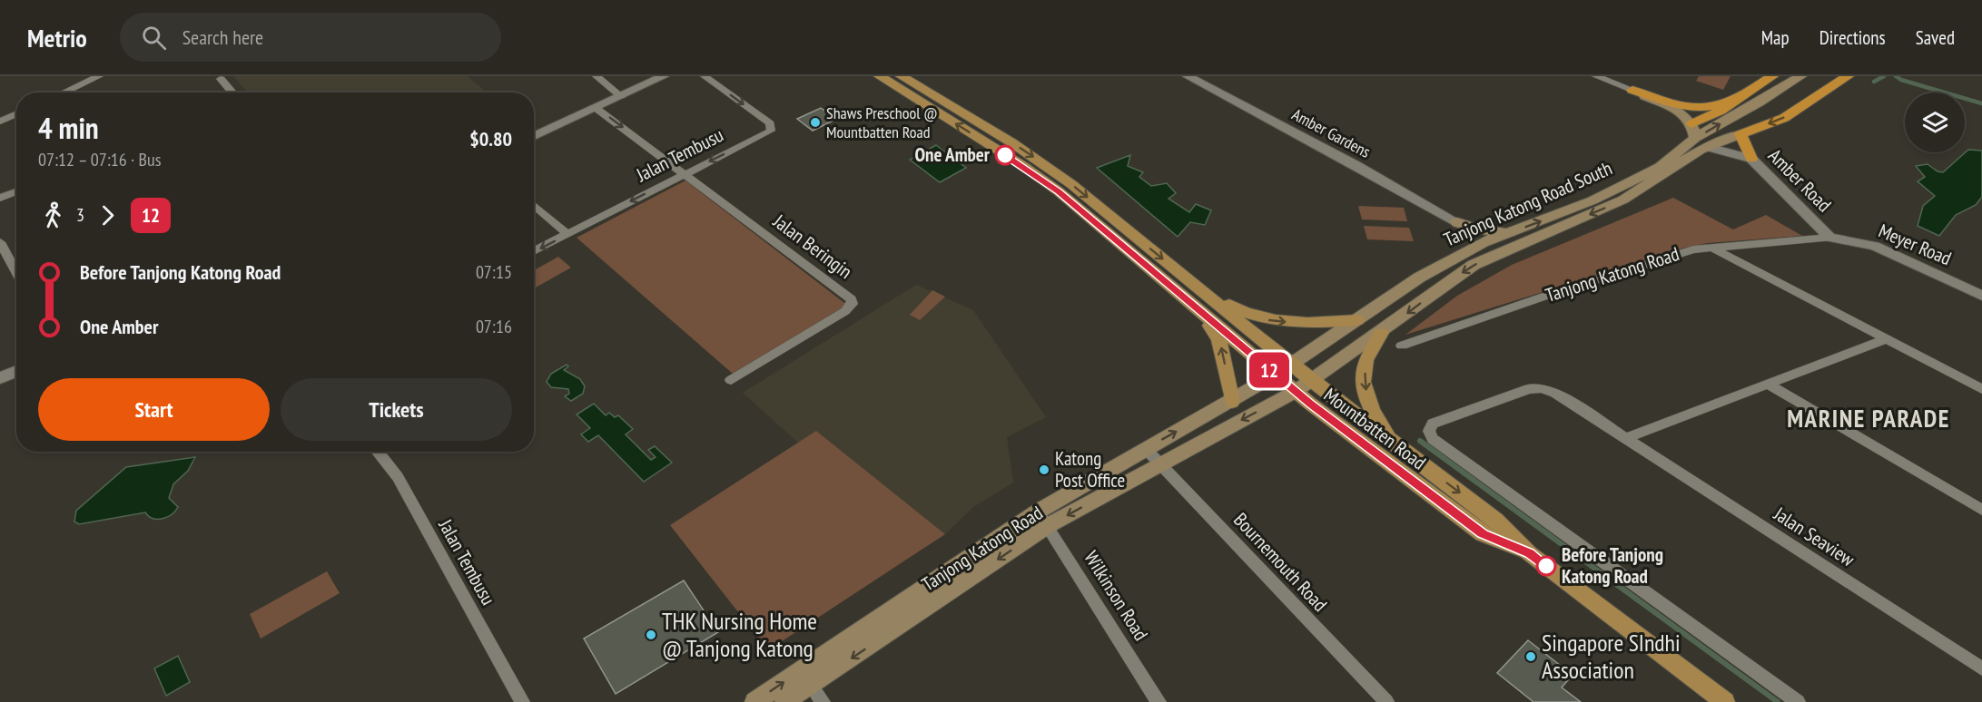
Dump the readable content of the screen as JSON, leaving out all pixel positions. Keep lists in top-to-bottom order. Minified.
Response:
{"streets":{"main road":["Tanjong Katong Road South","Tanjong Katong Road","Mountbatten Road"],"street":["Amber Gardens","Jalan Tembusu","Amber Road","Meyer Road","Jalan Beringin","Jalan Seaview","Bournemouth Road","Wilkinson Road"]},"crossings":[["Jalan Tembusu","Jalan Beringin"],["Amber Road","Tanjong Katong Road South"],["Amber Road","Meyer Road"],["Amber Road","Tanjong Katong Road"],["Tanjong Katong Road South","Tanjong Katong Road"],["Tanjong Katong Road South","Mountbatten Road"],["Meyer Road","Tanjong Katong Road"],["Tanjong Katong Road","Mountbatten Road"],["Tanjong Katong Road","Bournemouth Road"],["Tanjong Katong Road","Wilkinson Road"],["Mountbatten Road","Jalan Seaview"]],"districts":["MARINE PARADE"],"places":["Shaws Preschool @ Mountbatten Road","One Amber","Katong Post Office","Before Tanjong Katong Road","THK Nursing Home @ Tanjong Katong","Singapore SIndhi Association"],"lines":["bus line 12"],"page":{"header":"Metrio","search":"Search here","nav":["Map","Directions","Saved"],"on_map":"12","heading":["4 min","07:12 – 07:16 · Bus","$0.80"],"legs":["3","12"],"list":[{"name":"Before Tanjong Katong Road","value":"07:15"},{"name":"One Amber","value":"07:16"}],"buttons":["Start","Tickets"]}}
